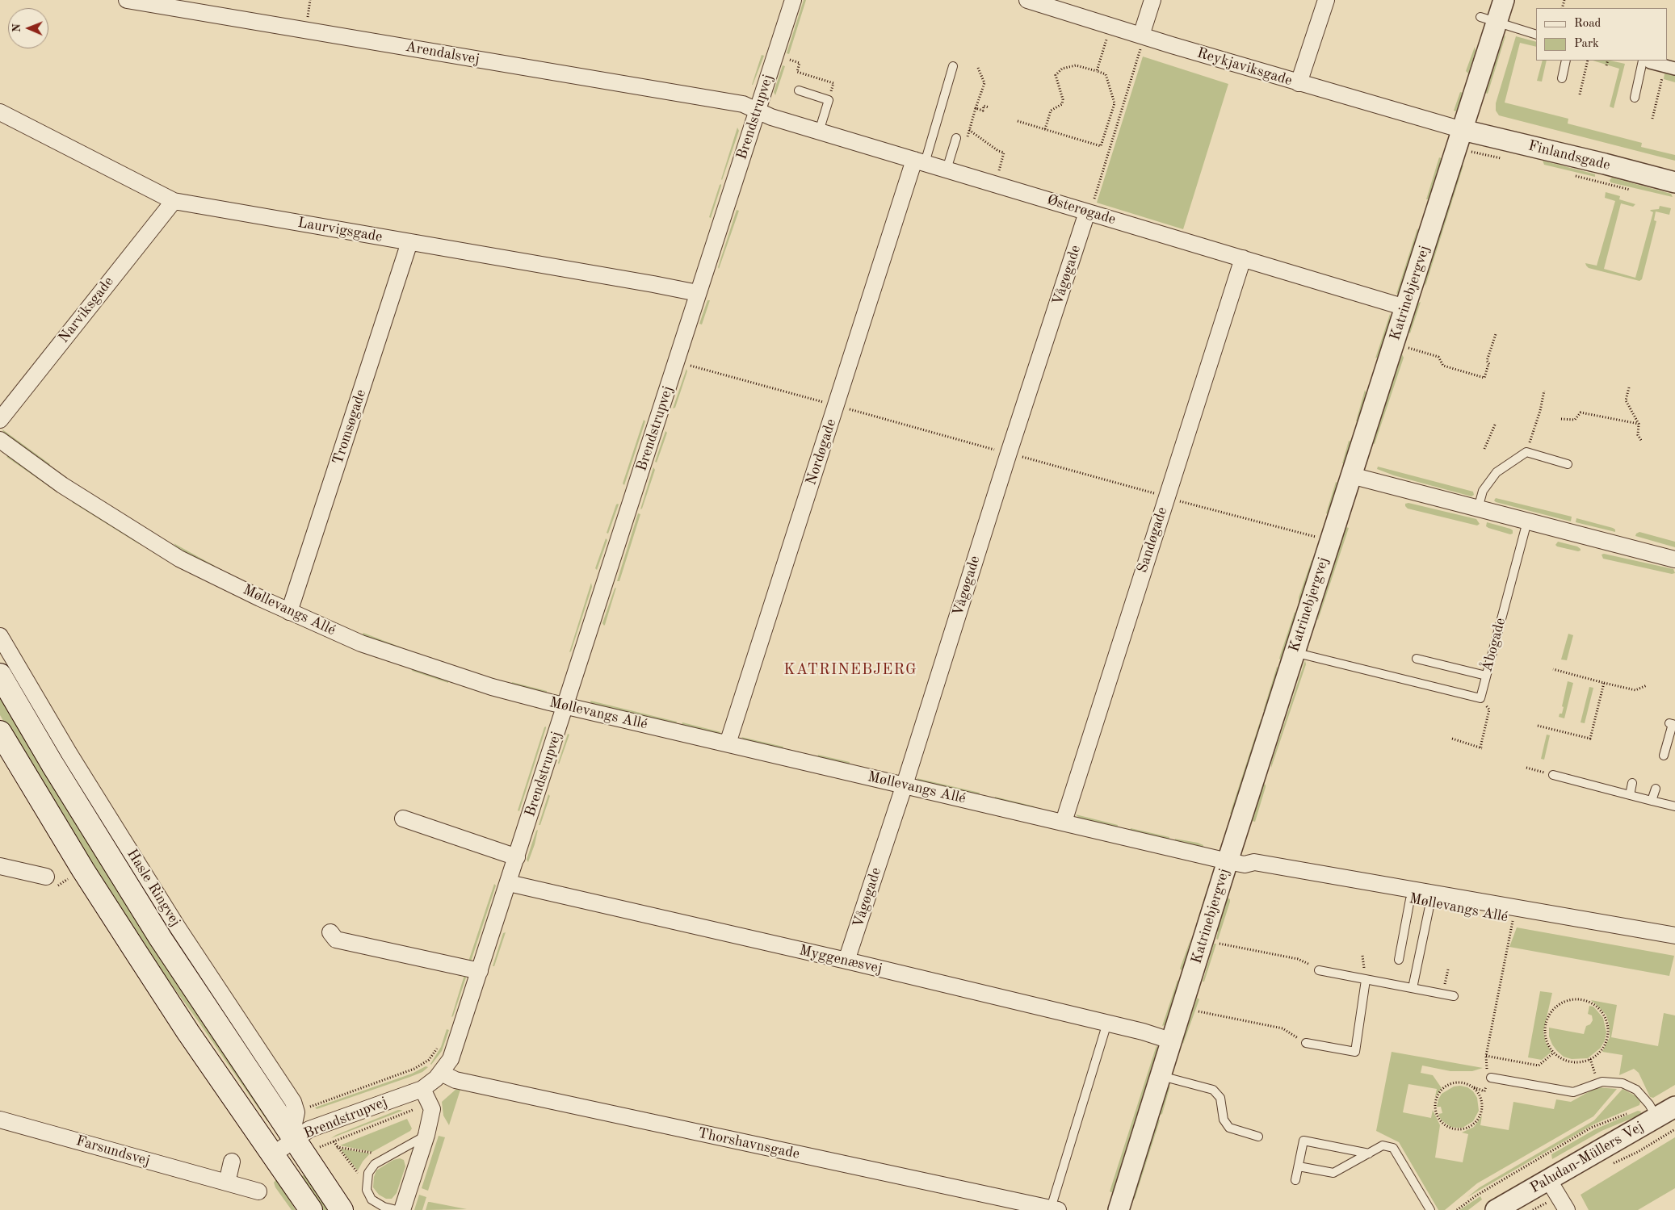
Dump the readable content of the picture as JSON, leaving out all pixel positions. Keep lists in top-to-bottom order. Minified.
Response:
{"streets":{"main road":["Hasle Ringvej"],"street":["Arendalsvej","Reykjaviksgade","Brendstrupvej","Finlandsgade","Østerøgade","Laurvigsgade","Vågøgade","Katrinebjergvej","Narviksgade","Tromsøgade","Nordøgade","Sandøgade","Møllevangs Allé","Myggenæsvej","Thorshavnsgade","Farsundsvej","Paludan-Müllers Vej"],"lane":["Åbogade"]},"crossings":[["Arendalsvej","Brendstrupvej"],["Arendalsvej","Østerøgade"],["Reykjaviksgade","Finlandsgade"],["Reykjaviksgade","Katrinebjergvej"],["Brendstrupvej","Østerøgade"],["Brendstrupvej","Laurvigsgade"],["Brendstrupvej","Møllevangs Allé"],["Brendstrupvej","Hasle Ringvej"],["Brendstrupvej","Myggenæsvej"],["Brendstrupvej","Thorshavnsgade"],["Finlandsgade","Katrinebjergvej"],["Østerøgade","Vågøgade"],["Østerøgade","Katrinebjergvej"],["Østerøgade","Nordøgade"],["Østerøgade","Sandøgade"],["Laurvigsgade","Narviksgade"],["Laurvigsgade","Tromsøgade"],["Vågøgade","Møllevangs Allé"],["Vågøgade","Myggenæsvej"],["Katrinebjergvej","Møllevangs Allé"],["Katrinebjergvej","Åbogade"],["Katrinebjergvej","Myggenæsvej"],["Tromsøgade","Møllevangs Allé"],["Nordøgade","Møllevangs Allé"],["Sandøgade","Møllevangs Allé"]],"districts":["KATRINEBJERG"],"legend":["Road","Park"],"north":"left"}
